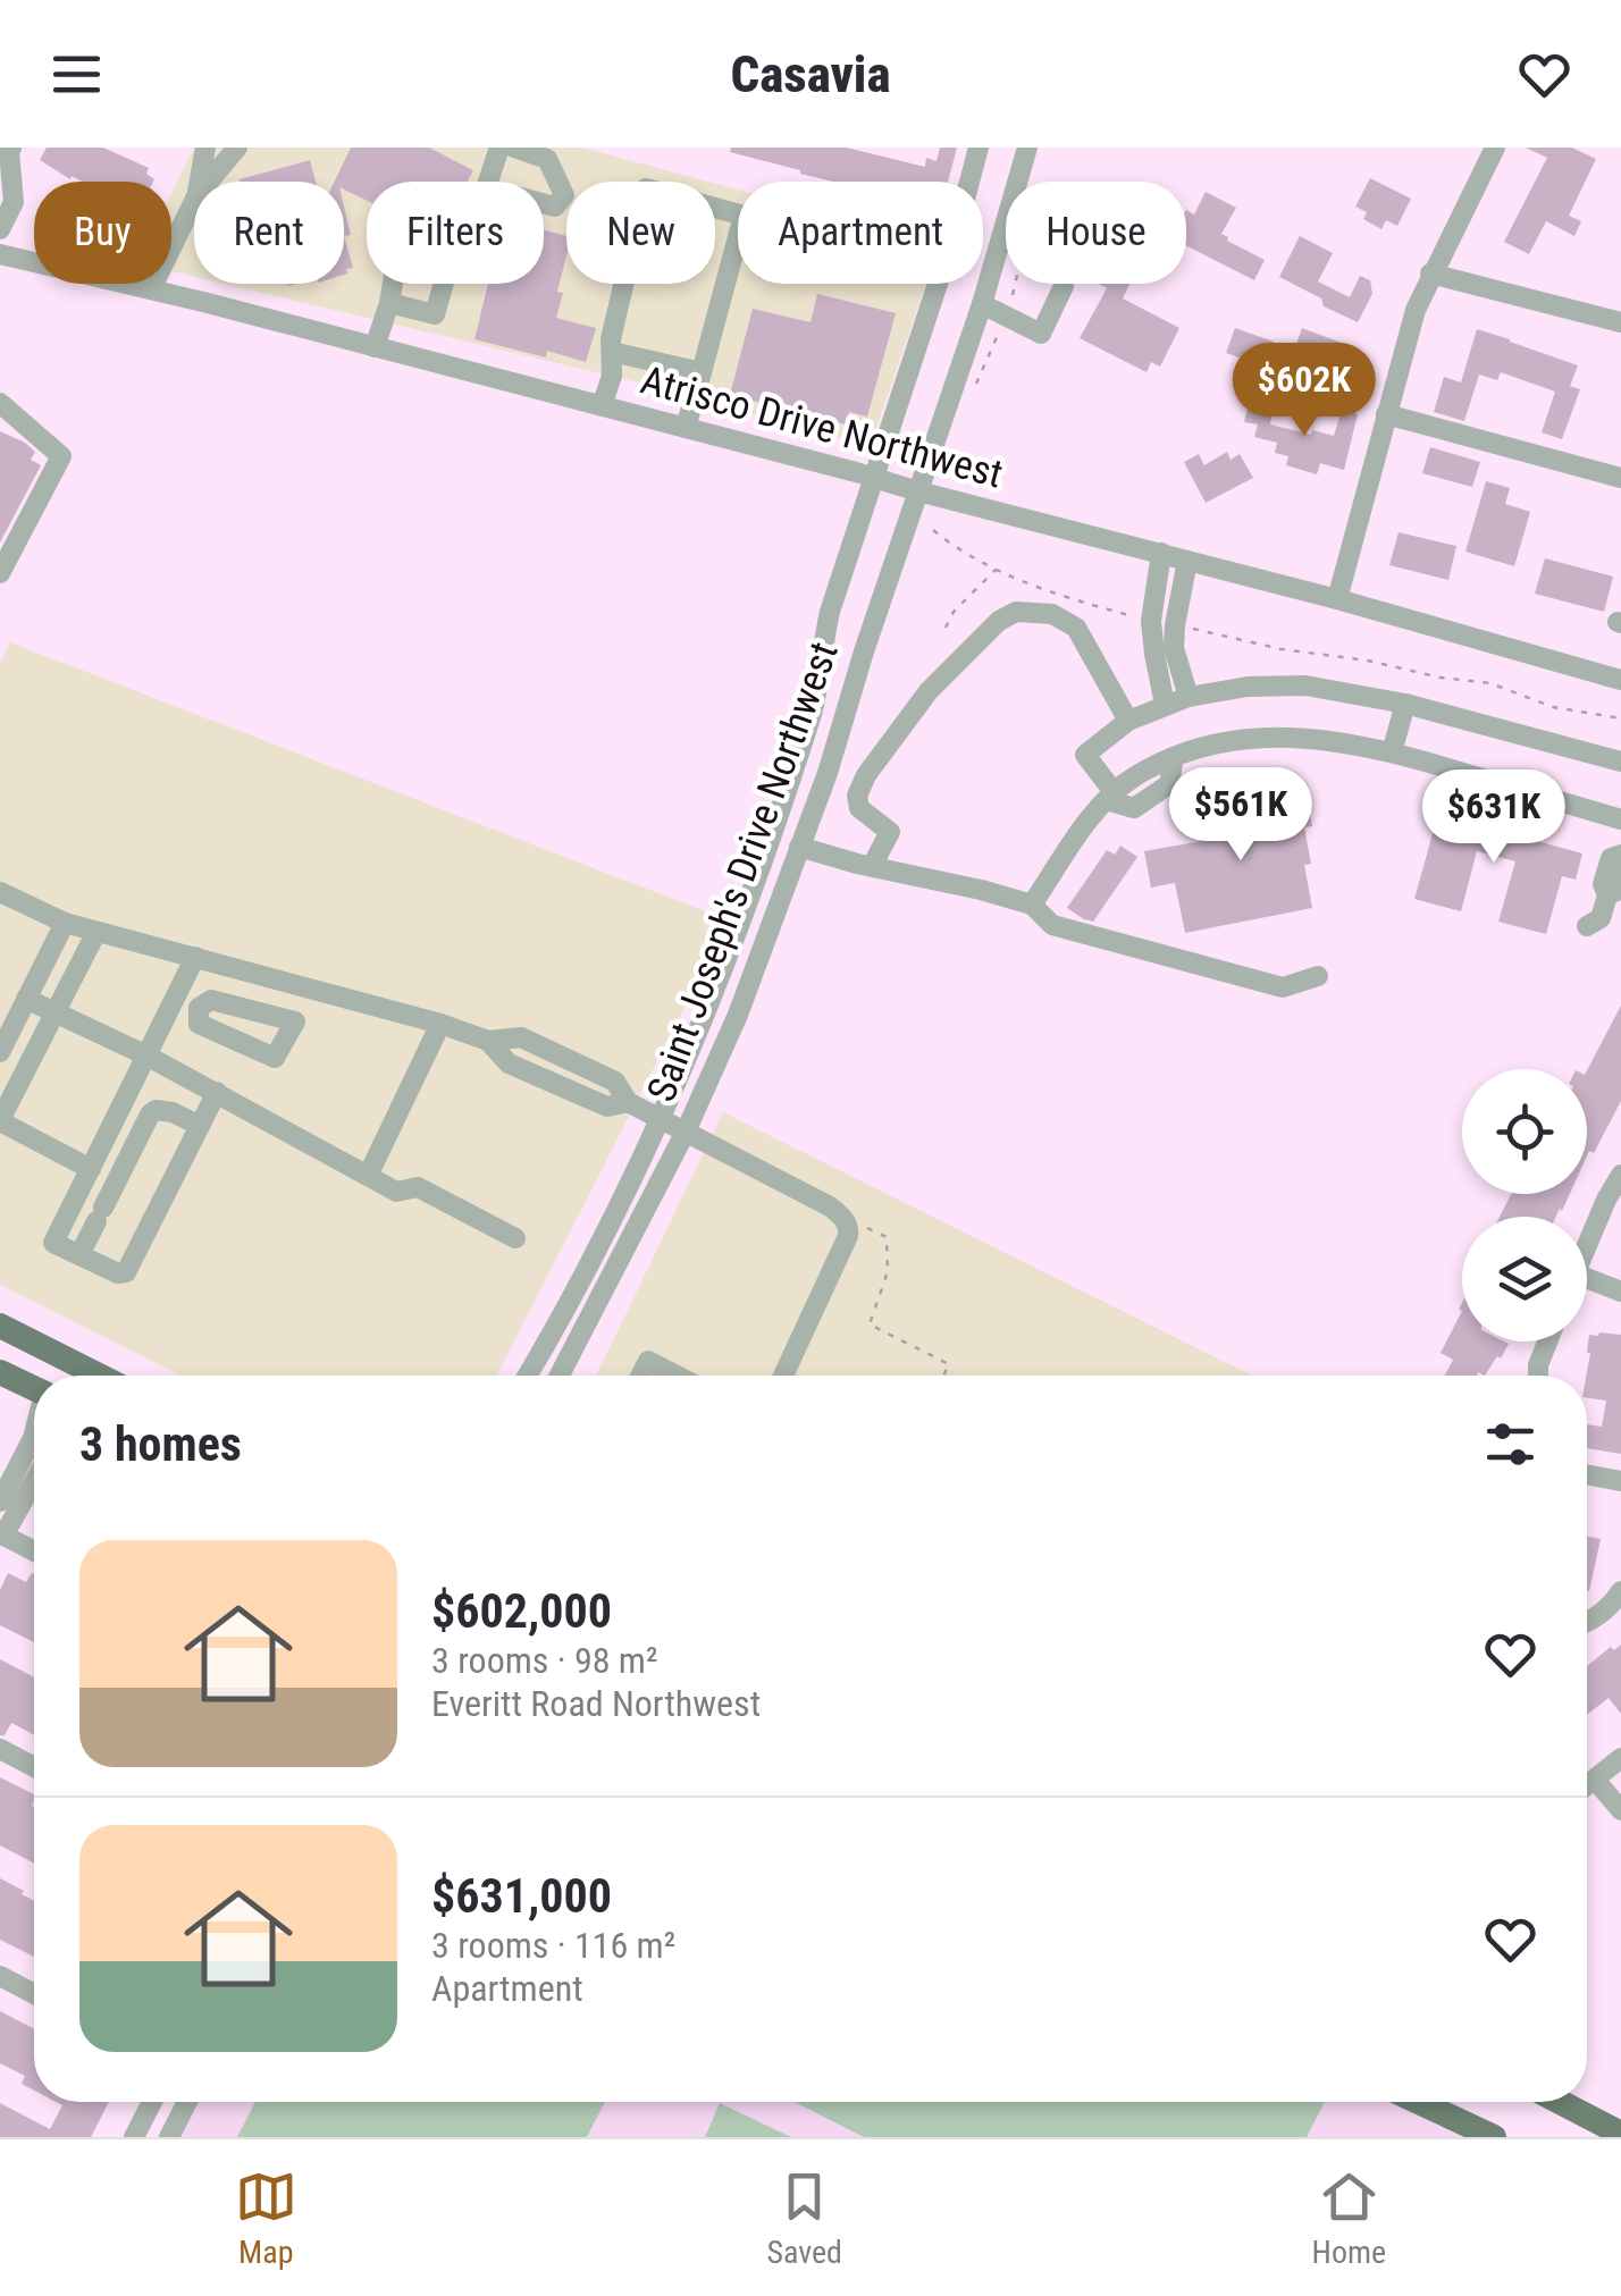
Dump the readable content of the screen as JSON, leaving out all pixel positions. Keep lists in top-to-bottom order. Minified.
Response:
{"streets":{"street":["Atrisco Drive Northwest","Saint Joseph's Drive Northwest"]},"crossings":[["Atrisco Drive Northwest","Saint Joseph's Drive Northwest"]],"page":{"header":"Casavia","chip":["Buy","Rent","Filters","New","Apartment","House"],"price":["$602K","$561K","$631K"],"heading":"3 homes","list":[{"name":"$602,000","note":"3 rooms · 98 m² · Everitt Road Northwest"},{"name":"$631,000","note":"3 rooms · 116 m² · Apartment"}],"tabs":["Map","Saved","Home"]}}
